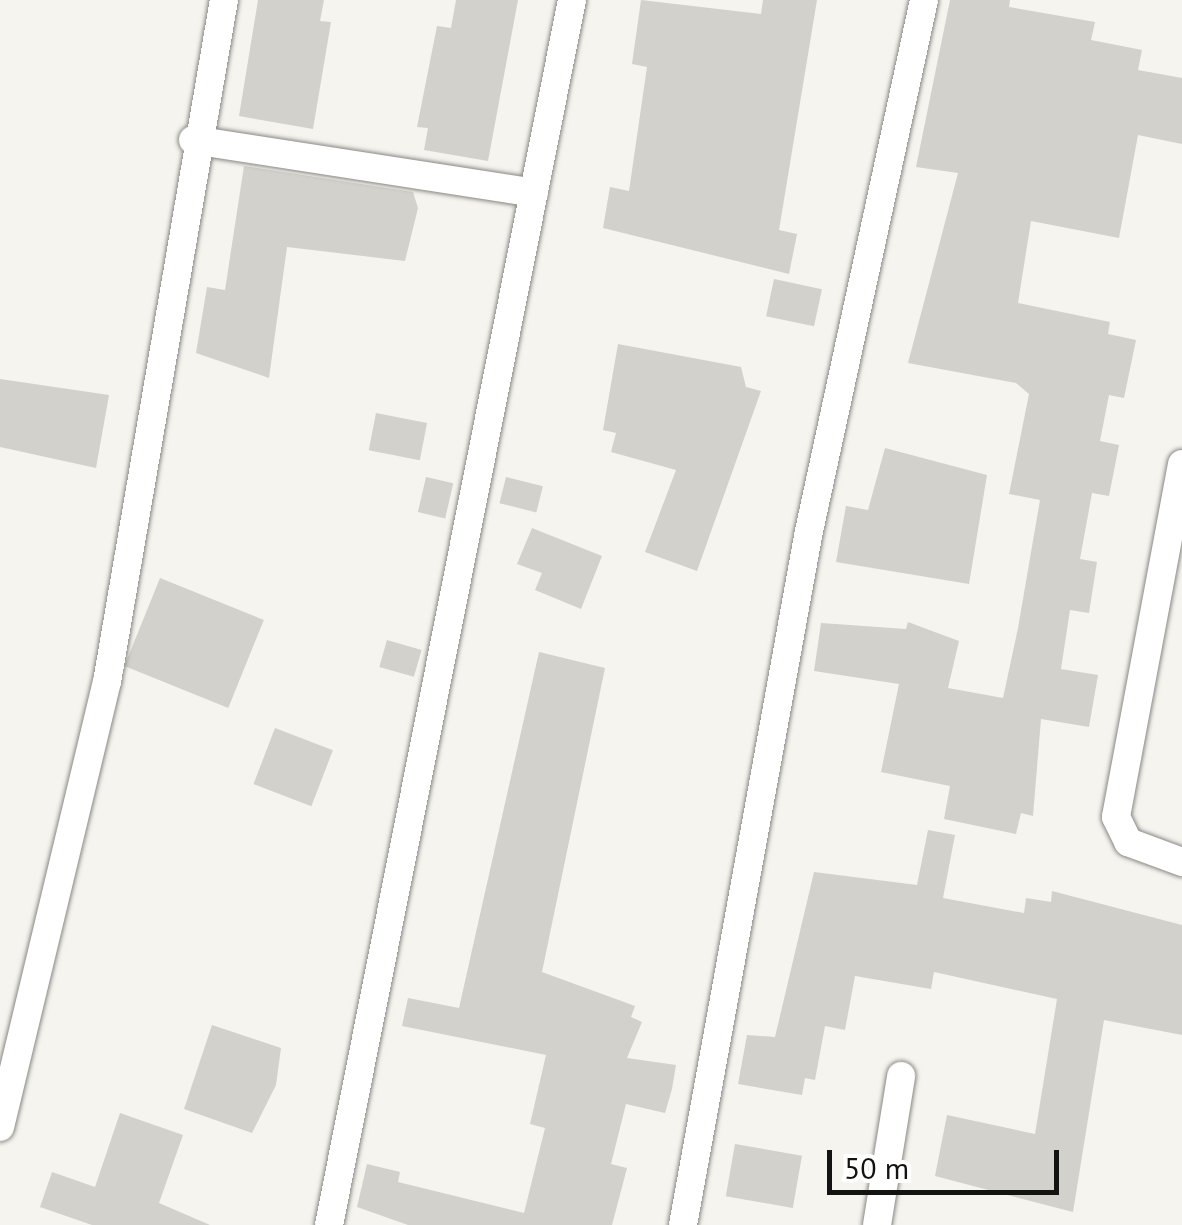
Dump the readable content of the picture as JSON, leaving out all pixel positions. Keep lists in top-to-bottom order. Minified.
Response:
{"scale_bar":"50 m"}
